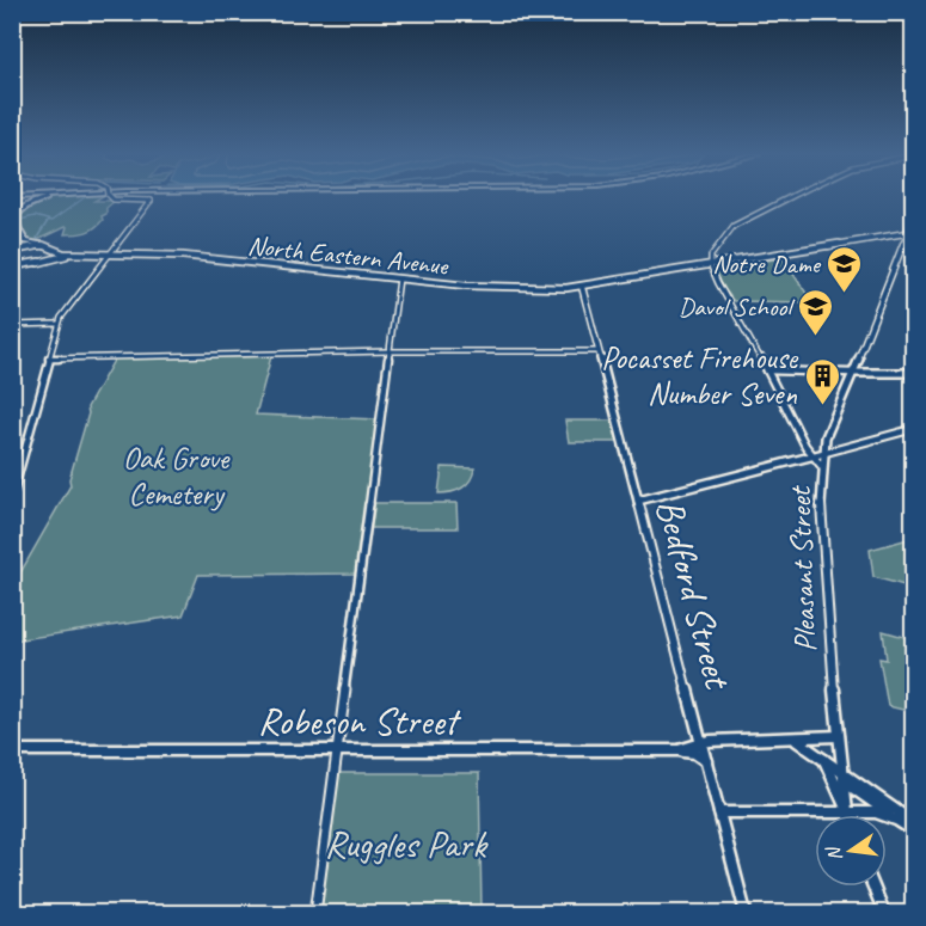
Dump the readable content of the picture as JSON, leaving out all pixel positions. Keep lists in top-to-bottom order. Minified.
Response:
{"streets":{"main road":["North Eastern Avenue","Pleasant Street","Bedford Street","Robeson Street"]},"crossings":[["North Eastern Avenue","Pleasant Street"],["North Eastern Avenue","Bedford Street"],["Bedford Street","Robeson Street"]],"parks":["Oak Grove Cemetery","Ruggles Park"],"places":{"school or university":["Notre Dame","Davol School"],"building":["Pocasset Firehouse Number Seven"]},"north":"left"}
